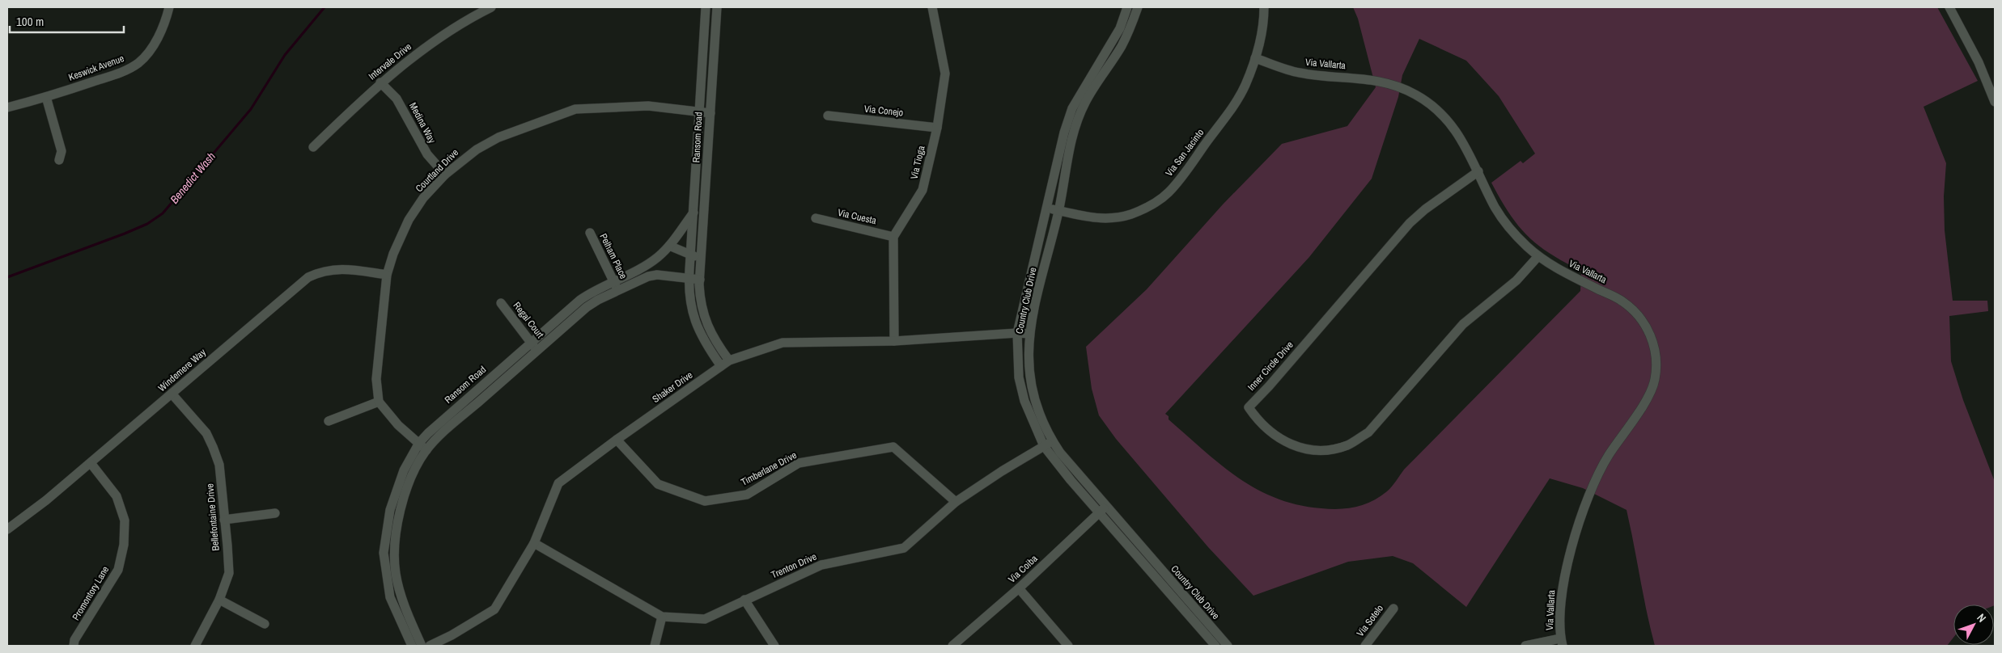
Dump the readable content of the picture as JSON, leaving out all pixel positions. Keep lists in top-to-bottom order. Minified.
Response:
{"streets":{"street":["Intervale Drive","Via Vallarta","Keswick Avenue","Via Conejo","Medina Way","Ransom Road","Via San Jacinto","Via Tioga","Courtland Drive","Via Cuesta","Pelham Place","Country Club Drive","Regal Court","Inner Circle Drive","Windemere Way","Shaker Drive","Timberlane Drive","Bellefontaine Drive","Trenton Drive","Via Coiba","Promontory Lane","Via Sotelo"]},"crossings":[["Intervale Drive","Medina Way"],["Via Vallarta","Via San Jacinto"],["Via Vallarta","Inner Circle Drive"],["Via Conejo","Via Tioga"],["Medina Way","Courtland Drive"],["Ransom Road","Courtland Drive"],["Ransom Road","Pelham Place"],["Ransom Road","Regal Court"],["Ransom Road","Shaker Drive"],["Via San Jacinto","Country Club Drive"],["Via Tioga","Via Cuesta"],["Courtland Drive","Windemere Way"],["Country Club Drive","Shaker Drive"],["Country Club Drive","Trenton Drive"],["Country Club Drive","Via Coiba"],["Windemere Way","Bellefontaine Drive"],["Windemere Way","Promontory Lane"],["Shaker Drive","Timberlane Drive"],["Shaker Drive","Trenton Drive"],["Timberlane Drive","Trenton Drive"]],"water":["Benedict Wash"],"scale_bar":"100 m","north":"top right"}
